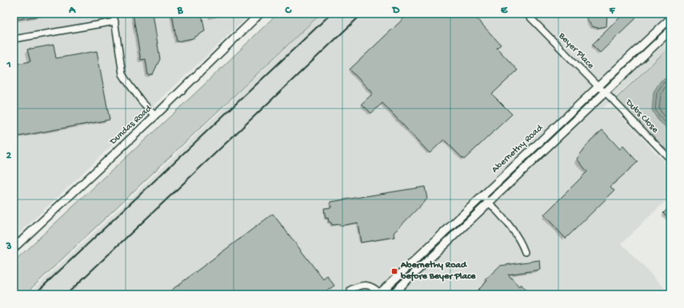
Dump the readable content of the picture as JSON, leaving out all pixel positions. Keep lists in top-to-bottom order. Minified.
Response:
{"streets":{"main road":["Dundas Road","Abernethy Road"],"street":["Beyer Place","Dubs Close"]},"crossings":[["Beyer Place","Dubs Close"],["Beyer Place","Abernethy Road"],["Dubs Close","Abernethy Road"]],"places":{"transit":["Abernethy Road before Beyer Place"]},"grid":{"columns":["A","B","C","D","E","F"],"rows":["1","2","3"]}}
